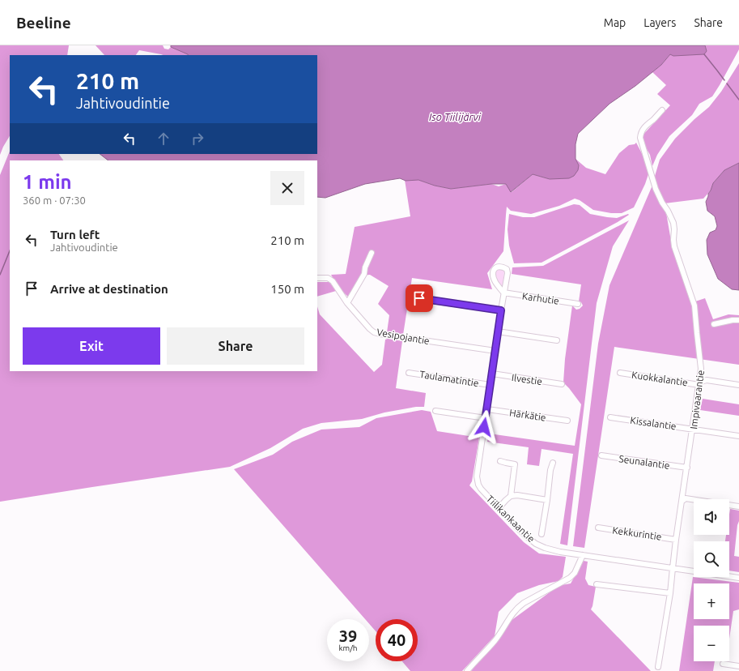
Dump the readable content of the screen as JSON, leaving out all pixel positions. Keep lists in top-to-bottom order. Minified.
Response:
{"streets":{"street":["Karhutie","Vesipojantie","Taulamatintie","Kuokkalantie","Ilvestie","Impivaarantie","Härkätie","Kissalantie","Seunalantie","Tiilikankaantie","Kekkurintie"]},"crossings":[["Karhutie","Tiilikankaantie"],["Vesipojantie","Tiilikankaantie"],["Taulamatintie","Tiilikankaantie"],["Kuokkalantie","Impivaarantie"],["Ilvestie","Tiilikankaantie"],["Impivaarantie","Kissalantie"],["Impivaarantie","Seunalantie"],["Impivaarantie","Tiilikankaantie"],["Impivaarantie","Kekkurintie"],["Härkätie","Tiilikankaantie"]],"water":["Iso Tiilijärvi"],"page":{"header":"Beeline","nav":["Map","Layers","Share"],"turn":["210 m","Jahtivoudintie"],"heading":["1 min","360 m · 07:30"],"list":[{"name":"Turn left","note":"Jahtivoudintie","value":"210 m"},{"name":"Arrive at destination","value":"150 m"}],"buttons":["Exit","Share"],"map_buttons":["+","−"],"speed":"39 km/h","limit":"40"}}
